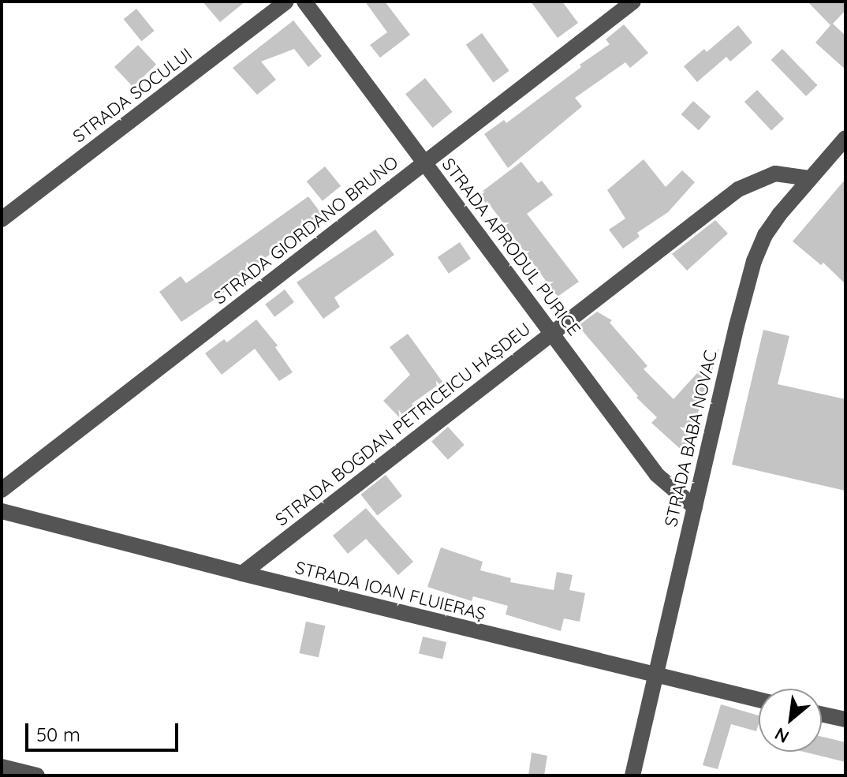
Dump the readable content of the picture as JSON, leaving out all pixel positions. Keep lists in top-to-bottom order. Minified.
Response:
{"streets":{"street":["STRADA SOCULUI","STRADA GIORDANO BRUNO","STRADA APRODUL PURICE","STRADA BOGDAN PETRICEICU HAȘDEU","STRADA BABA NOVAC","STRADA IOAN FLUIERAȘ"]},"crossings":[["STRADA GIORDANO BRUNO","STRADA APRODUL PURICE"],["STRADA APRODUL PURICE","STRADA BOGDAN PETRICEICU HAȘDEU"],["STRADA APRODUL PURICE","STRADA BABA NOVAC"],["STRADA BOGDAN PETRICEICU HAȘDEU","STRADA BABA NOVAC"],["STRADA BOGDAN PETRICEICU HAȘDEU","STRADA IOAN FLUIERAȘ"],["STRADA BABA NOVAC","STRADA IOAN FLUIERAȘ"]],"scale_bar":"50 m","north":"bottom left"}
